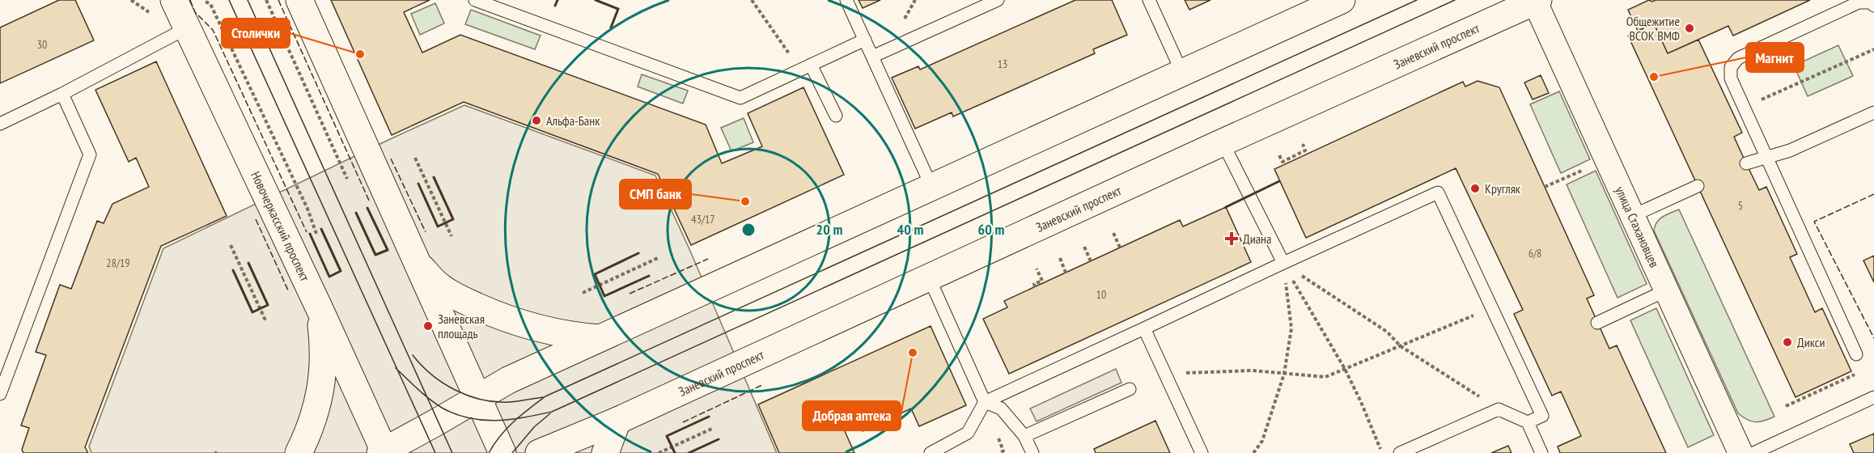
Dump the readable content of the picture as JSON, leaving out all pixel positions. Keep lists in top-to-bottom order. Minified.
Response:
{"streets":{"main road":["Заневский проспект","Новочеркасский проспект"],"street":["улица Стахановцев"]},"crossings":[["Заневский проспект","улица Стахановцев"]],"places":{"other":["Общежитие ВСОК ВМФ","Столички","Магнит","Альфа-Банк","Кругляк","СМП банк","Заневская площадь","Дикси","Добрая аптека"],"health":["Диана"]},"house_numbers":["30","13","5","43/17","6/8","28/19","10"],"rings":["20 m","40 m","60 m"]}
